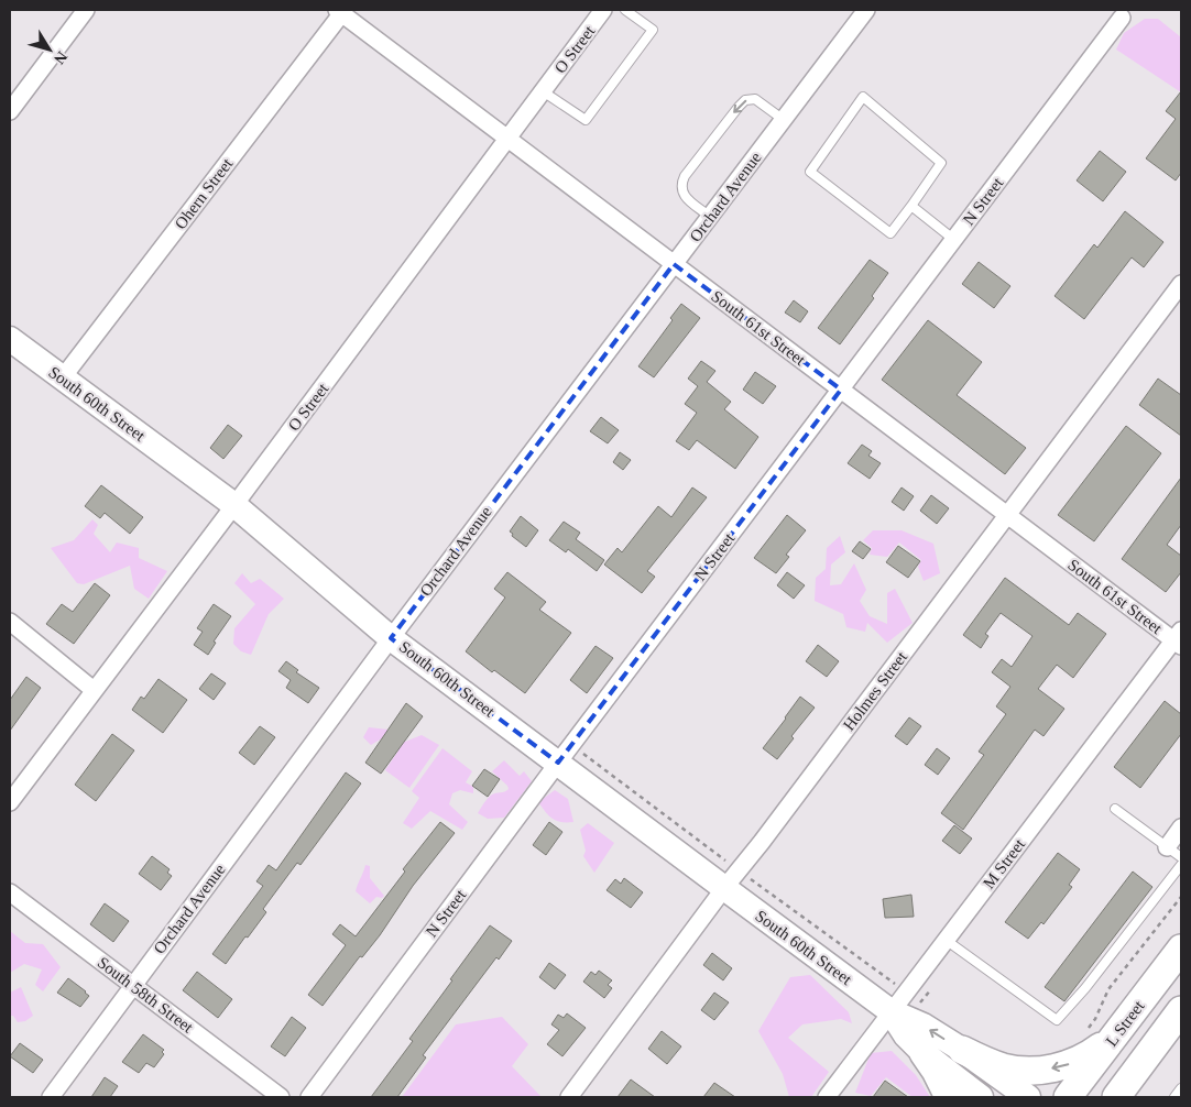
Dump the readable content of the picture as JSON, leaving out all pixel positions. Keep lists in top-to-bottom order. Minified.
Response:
{"streets":{"main road":["South 60th Street","L Street"],"street":["O Street","Ohern Street","Orchard Avenue","N Street","South 61st Street","Holmes Street","M Street","South 58th Street"]},"crossings":[["O Street","South 61st Street"],["O Street","South 60th Street"],["Ohern Street","South 61st Street"],["Ohern Street","South 60th Street"],["Orchard Avenue","South 61st Street"],["Orchard Avenue","South 60th Street"],["Orchard Avenue","South 58th Street"],["N Street","South 61st Street"],["N Street","South 60th Street"],["South 61st Street","Holmes Street"],["South 61st Street","M Street"],["South 60th Street","Holmes Street"],["South 60th Street","M Street"]],"north":"bottom right"}
